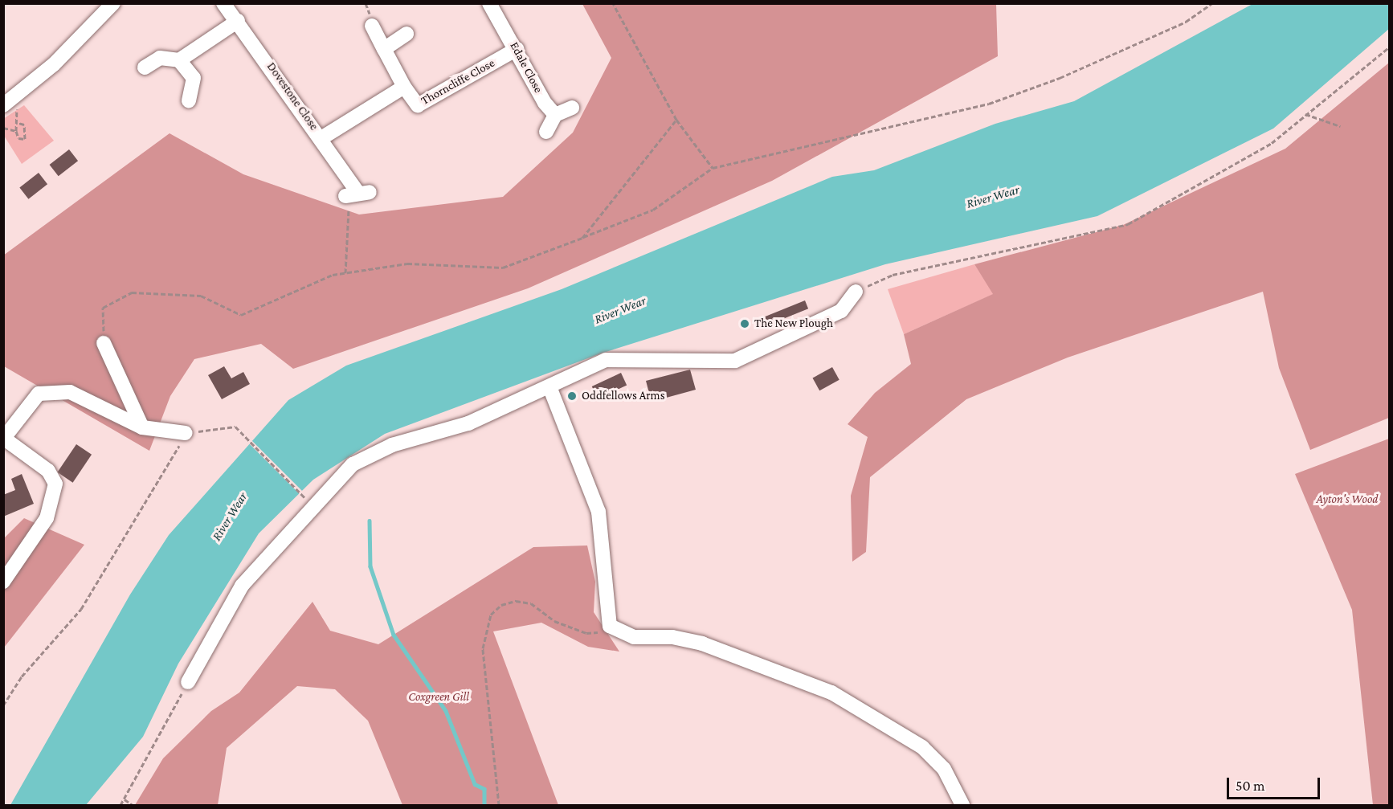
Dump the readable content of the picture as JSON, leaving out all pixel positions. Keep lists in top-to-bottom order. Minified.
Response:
{"streets":{"street":["Edale Close","Thorncliffe Close","Dovestone Close"]},"crossings":[["Edale Close","Thorncliffe Close"],["Thorncliffe Close","Dovestone Close"]],"water":["River Wear"],"parks":["Ayton's Wood","Coxgreen Gill"],"places":["The New Plough","Oddfellows Arms"],"scale_bar":"50 m"}
